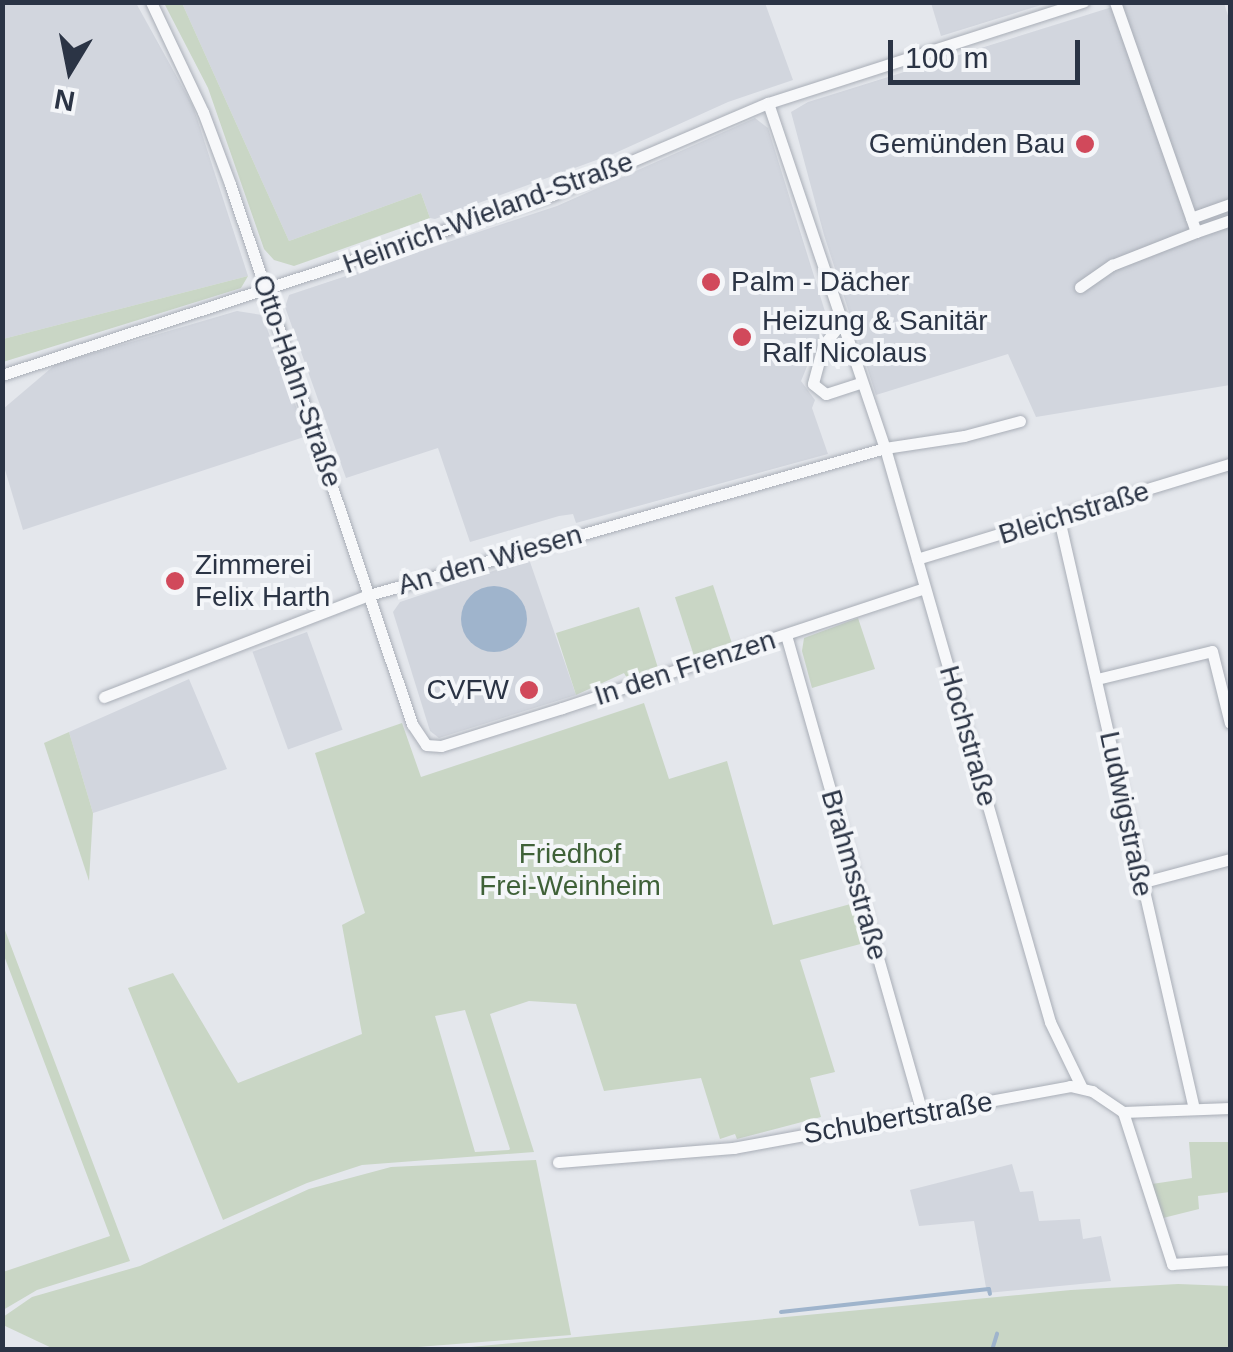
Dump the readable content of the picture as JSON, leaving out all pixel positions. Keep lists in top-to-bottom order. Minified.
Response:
{"streets":{"street":["Heinrich-Wieland-Straße","Otto-Hahn-Straße","Bleichstraße","An den Wiesen","In den Frenzen","Hochstraße","Ludwigstraße","Brahmsstraße","Schubertstraße"]},"crossings":[["Heinrich-Wieland-Straße","Otto-Hahn-Straße"],["Heinrich-Wieland-Straße","Hochstraße"],["Otto-Hahn-Straße","An den Wiesen"],["Otto-Hahn-Straße","In den Frenzen"],["Bleichstraße","Hochstraße"],["Bleichstraße","Ludwigstraße"],["An den Wiesen","Hochstraße"],["In den Frenzen","Hochstraße"],["In den Frenzen","Brahmsstraße"],["Hochstraße","Schubertstraße"],["Brahmsstraße","Schubertstraße"]],"parks":["Friedhof Frei-Weinheim"],"places":["Gemünden Bau","Palm - Dächer","Heizung & Sanitär Ralf Nicolaus","Zimmerei Felix Harth","CVFW"],"scale_bar":"100 m","north":"bottom"}
